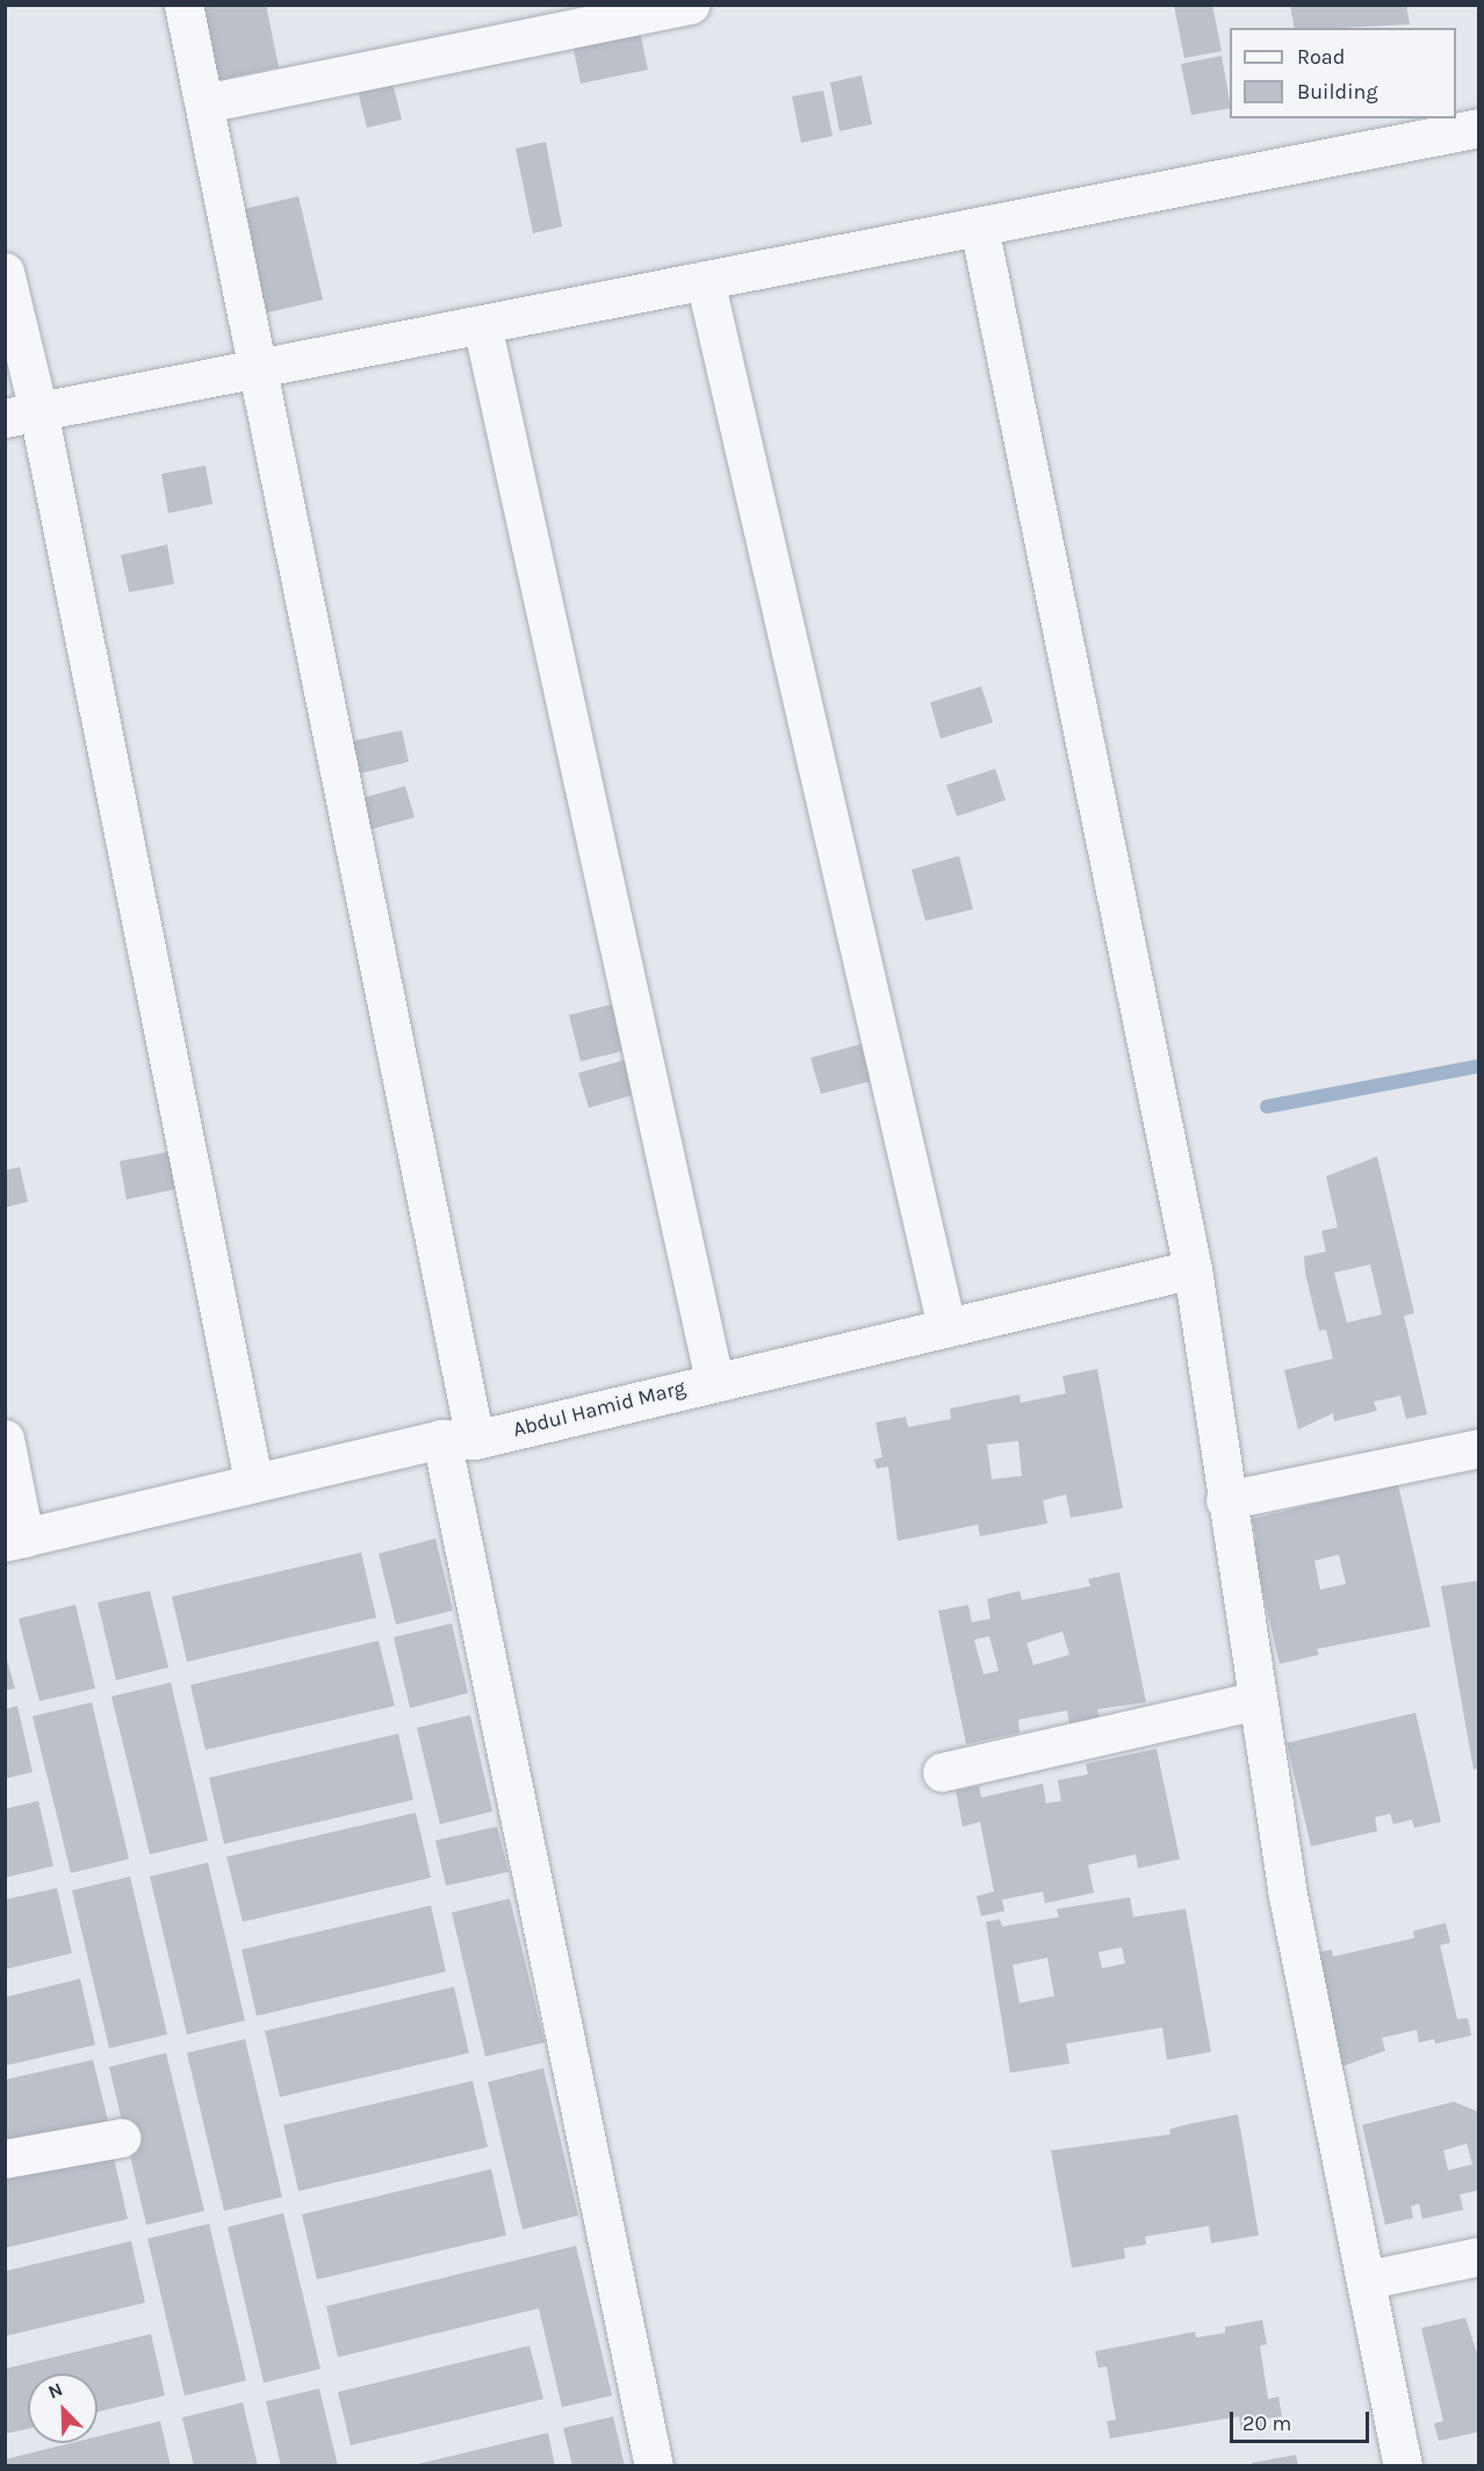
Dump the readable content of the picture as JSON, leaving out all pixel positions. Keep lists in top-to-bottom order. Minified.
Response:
{"streets":{"street":["Abdul Hamid Marg"]},"legend":["Road","Building"],"scale_bar":"20 m","north":"top left"}
